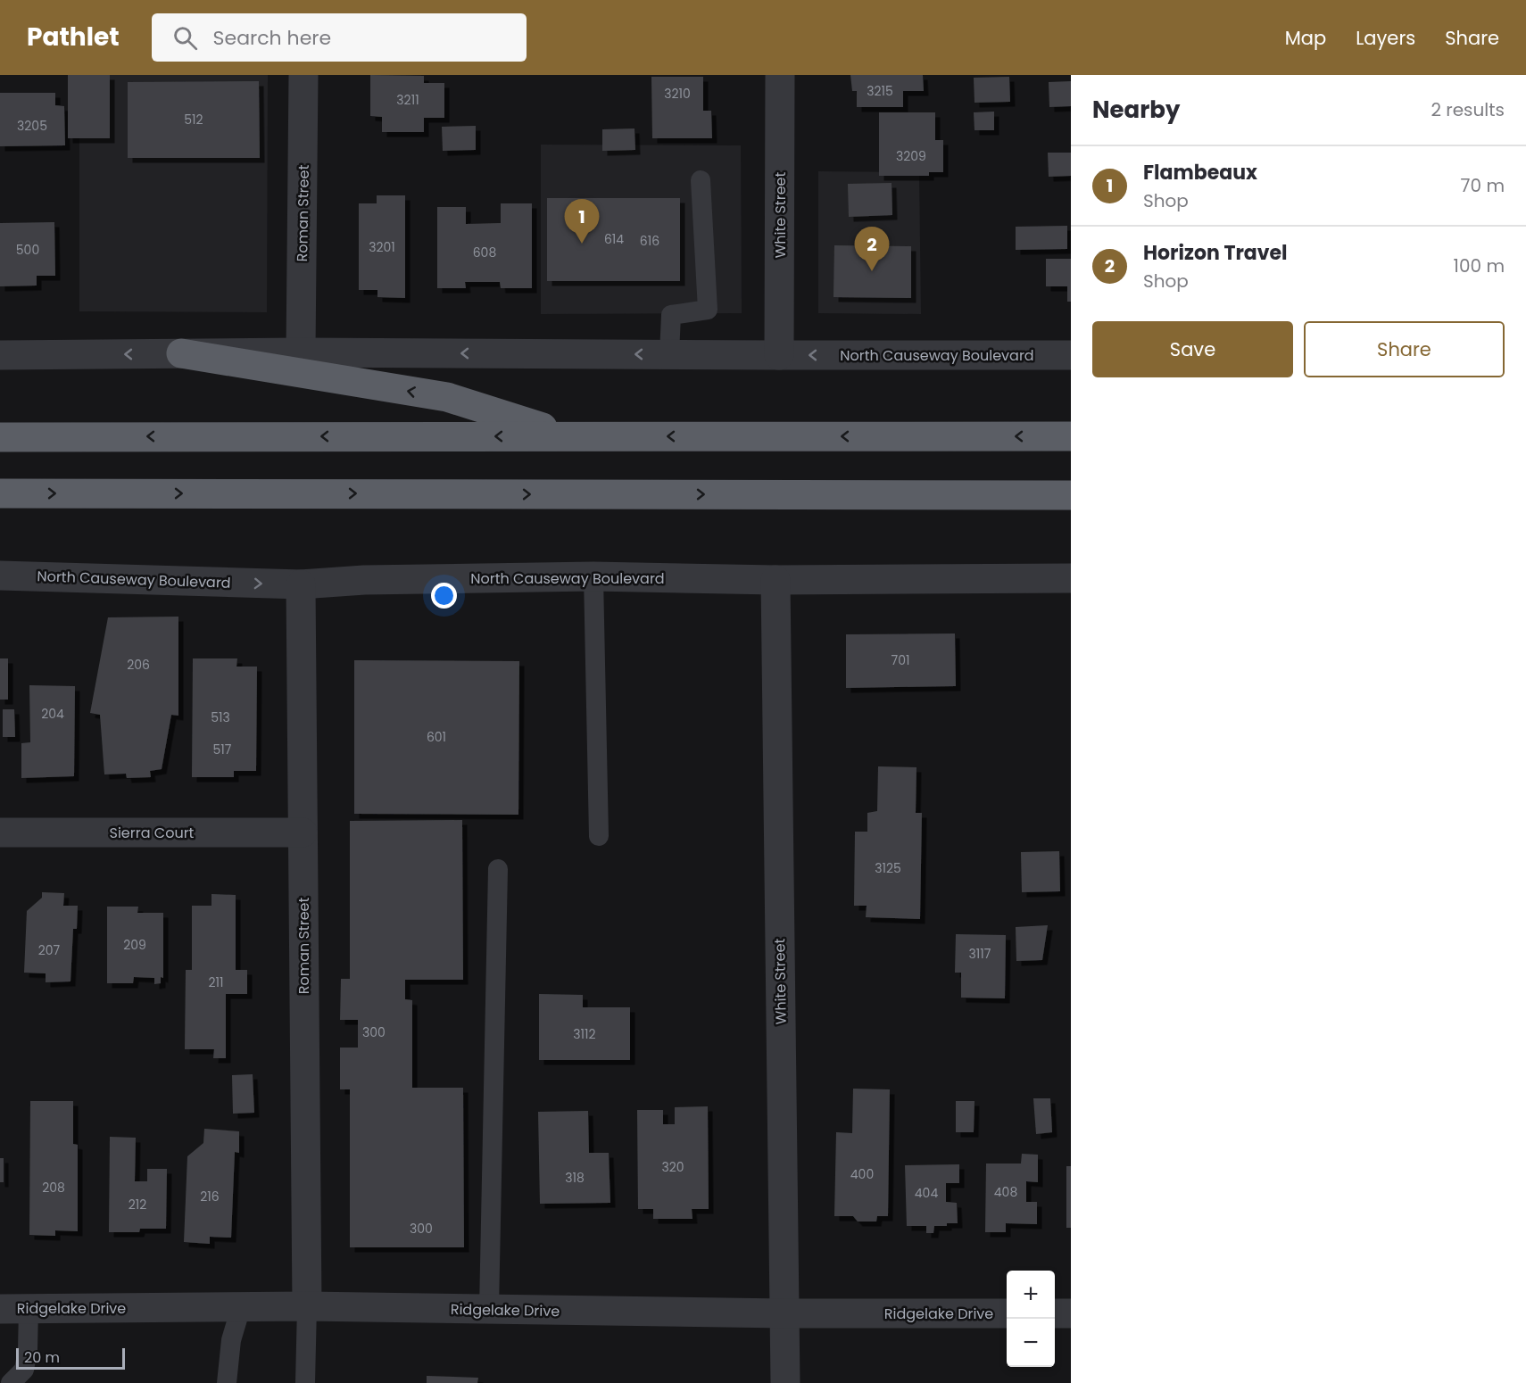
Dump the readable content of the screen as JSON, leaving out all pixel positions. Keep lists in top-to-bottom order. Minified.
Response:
{"streets":{"street":["Roman Street","White Street","North Causeway Boulevard","Sierra Court","Ridgelake Drive"]},"crossings":[["Roman Street","North Causeway Boulevard"],["Roman Street","Sierra Court"],["Roman Street","Ridgelake Drive"],["White Street","North Causeway Boulevard"],["White Street","Ridgelake Drive"]],"house_numbers":["3215","3210","3211","512","3205","3209","614","616","3201","500","608","701","206","204","513","601","517","3125","209","207","3117","211","300","3112","320","400","318","208","408","404","216","212","300"],"scale_bar":"20 m","page":{"header":"Pathlet","search":"Search here","nav":["Map","Layers","Share"],"heading":["Nearby","2 results"],"list":[{"mark":"1","name":"Flambeaux","note":"Shop","value":"70 m"},{"mark":"2","name":"Horizon Travel","note":"Shop","value":"100 m"}],"pins":["1","2"],"buttons":["Save","Share"],"map_buttons":["+","−"],"scale":"20 m"}}
